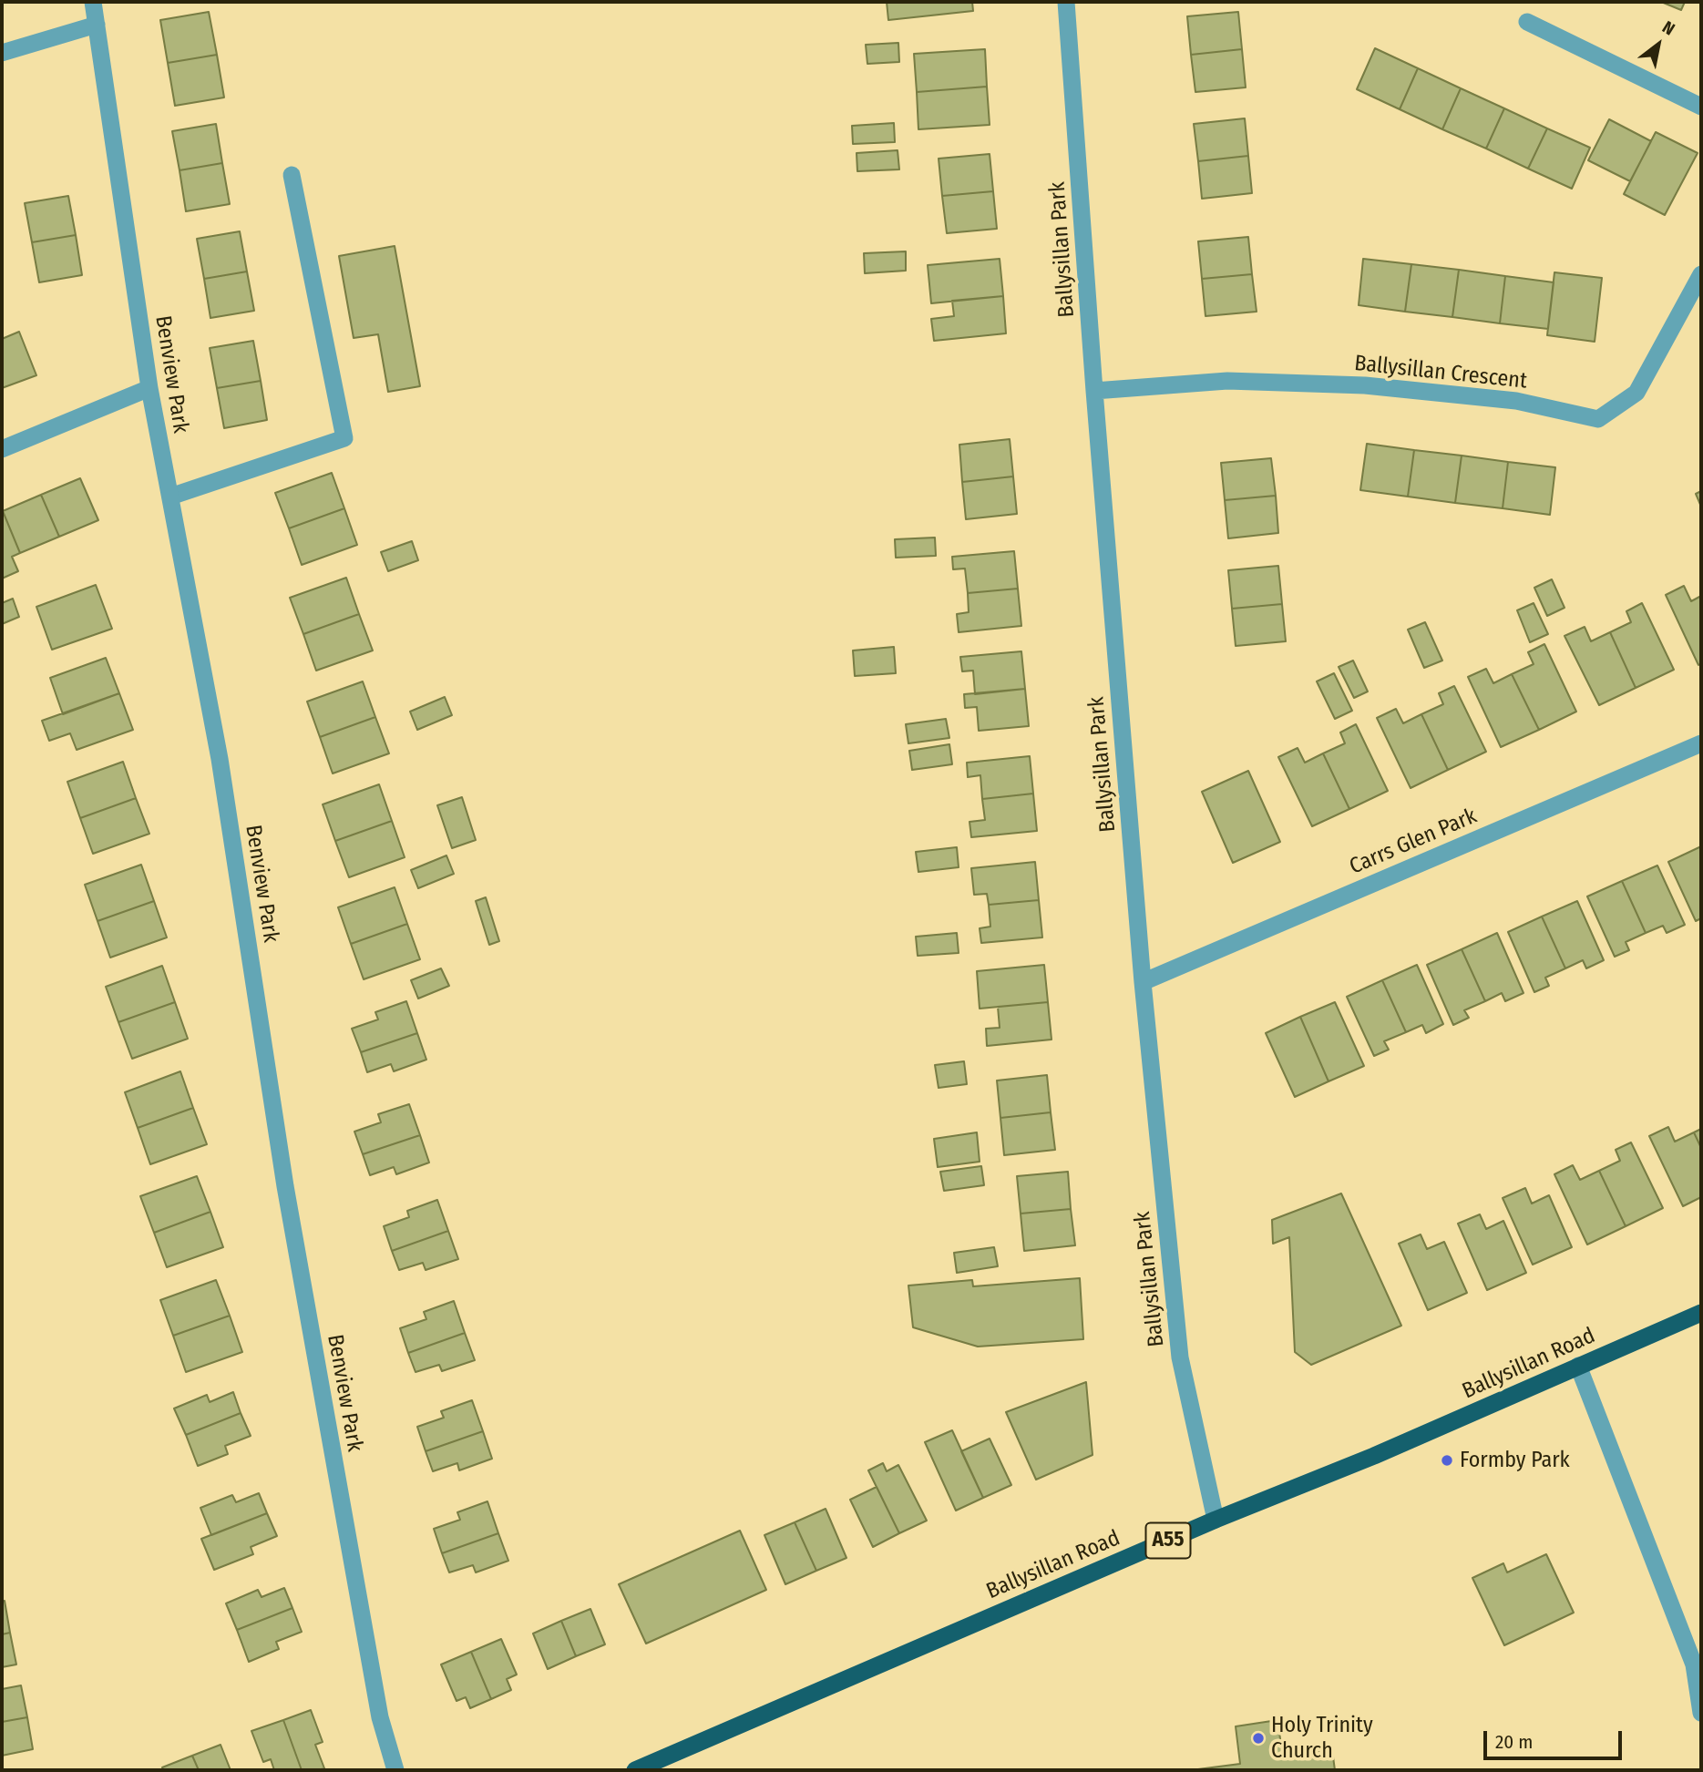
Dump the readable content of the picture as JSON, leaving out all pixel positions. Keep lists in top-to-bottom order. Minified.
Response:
{"streets":{"highway":["Ballysillan Road","A55"],"street":["Ballysillan Park","Ballysillan Crescent","Benview Park","Carrs Glen Park"]},"crossings":[["Ballysillan Park","Ballysillan Crescent"],["Ballysillan Park","Carrs Glen Park"],["Ballysillan Park","Ballysillan Road"]],"places":["Formby Park","Holy Trinity Church"],"scale_bar":"20 m","north":"top right"}
